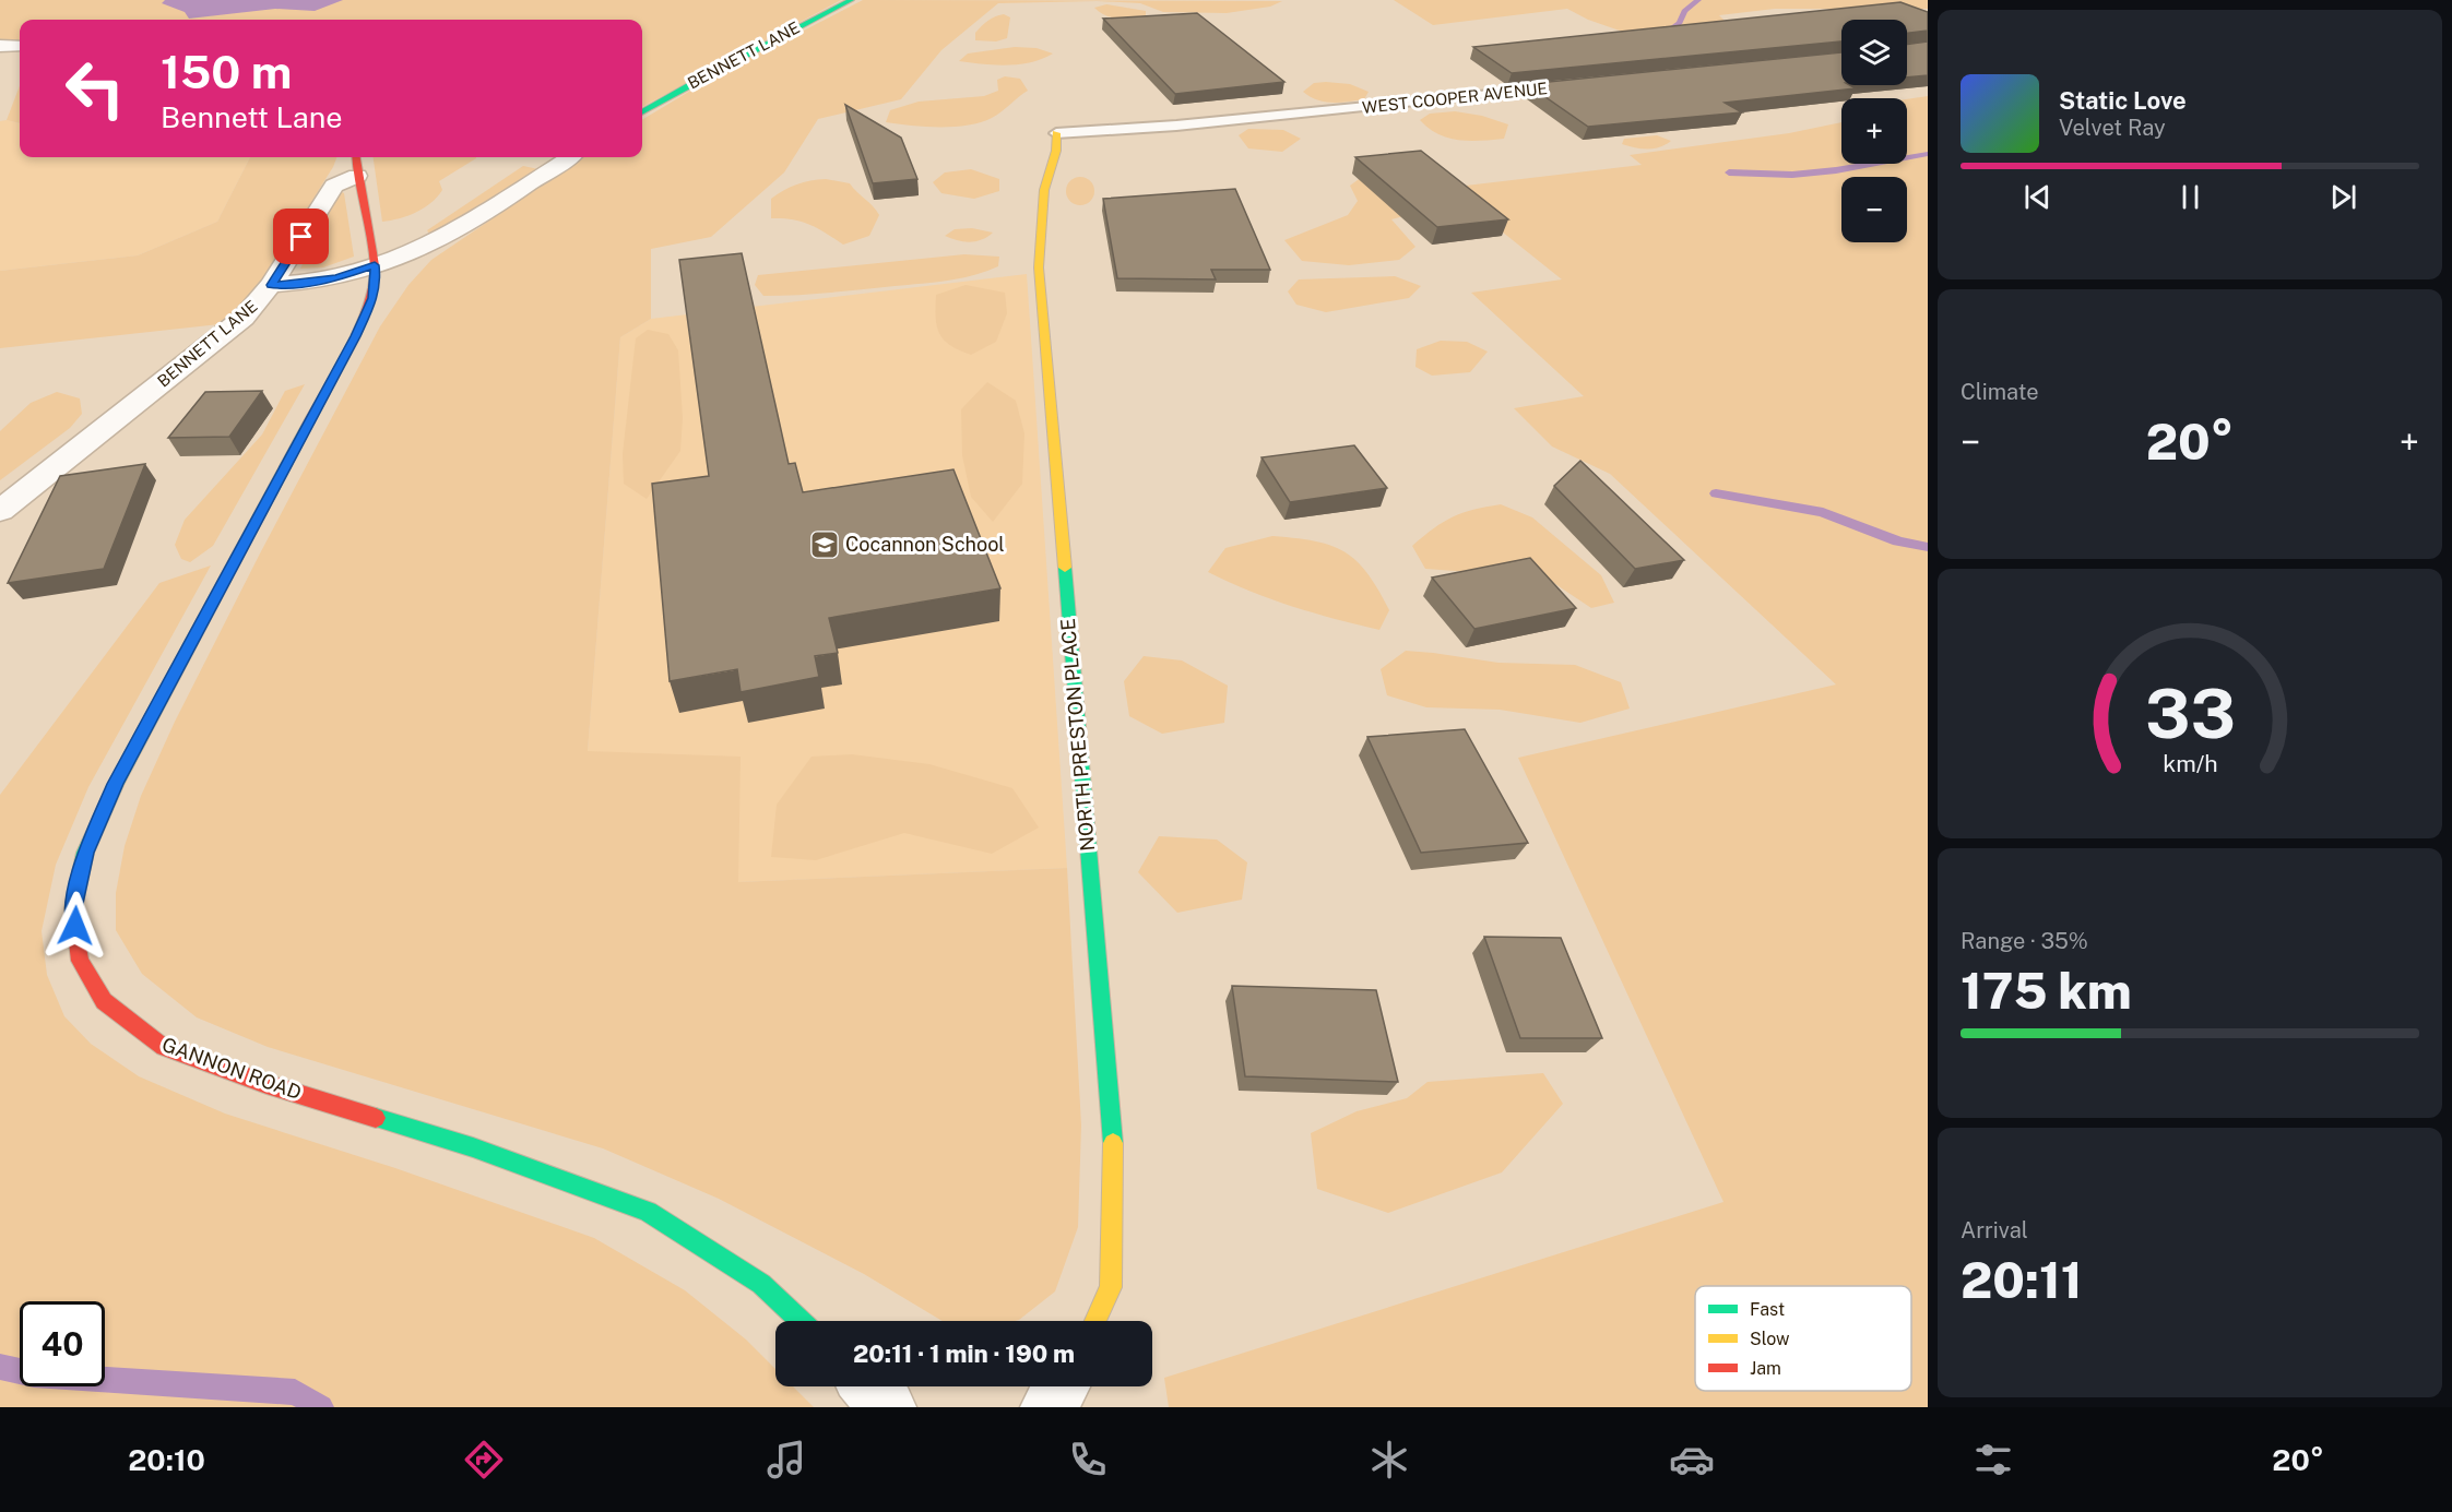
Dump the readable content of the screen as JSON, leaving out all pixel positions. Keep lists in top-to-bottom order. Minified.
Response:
{"streets":{"street":["BENNETT LANE","NORTH PRESTON PLACE","GANNON ROAD"],"lane":["WEST COOPER AVENUE"]},"crossings":[["BENNETT LANE","GANNON ROAD"],["WEST COOPER AVENUE","NORTH PRESTON PLACE"]],"places":{"school or university":["Cocannon School"]},"legend":["Fast","Slow","Jam"],"page":{"map_buttons":["+","−"],"turn":["150 m","Bennett Lane"],"song":["Static Love","Velvet Ray"],"tile":["Climate",["Range · 35%","175 km"],["Arrival","20:11"]],"heat":["−","20°","+"],"limit":"40","trip":"20:11 · 1 min · 190 m","tabs":["20:10","20°"],"gauge":["33","km/h"]}}
